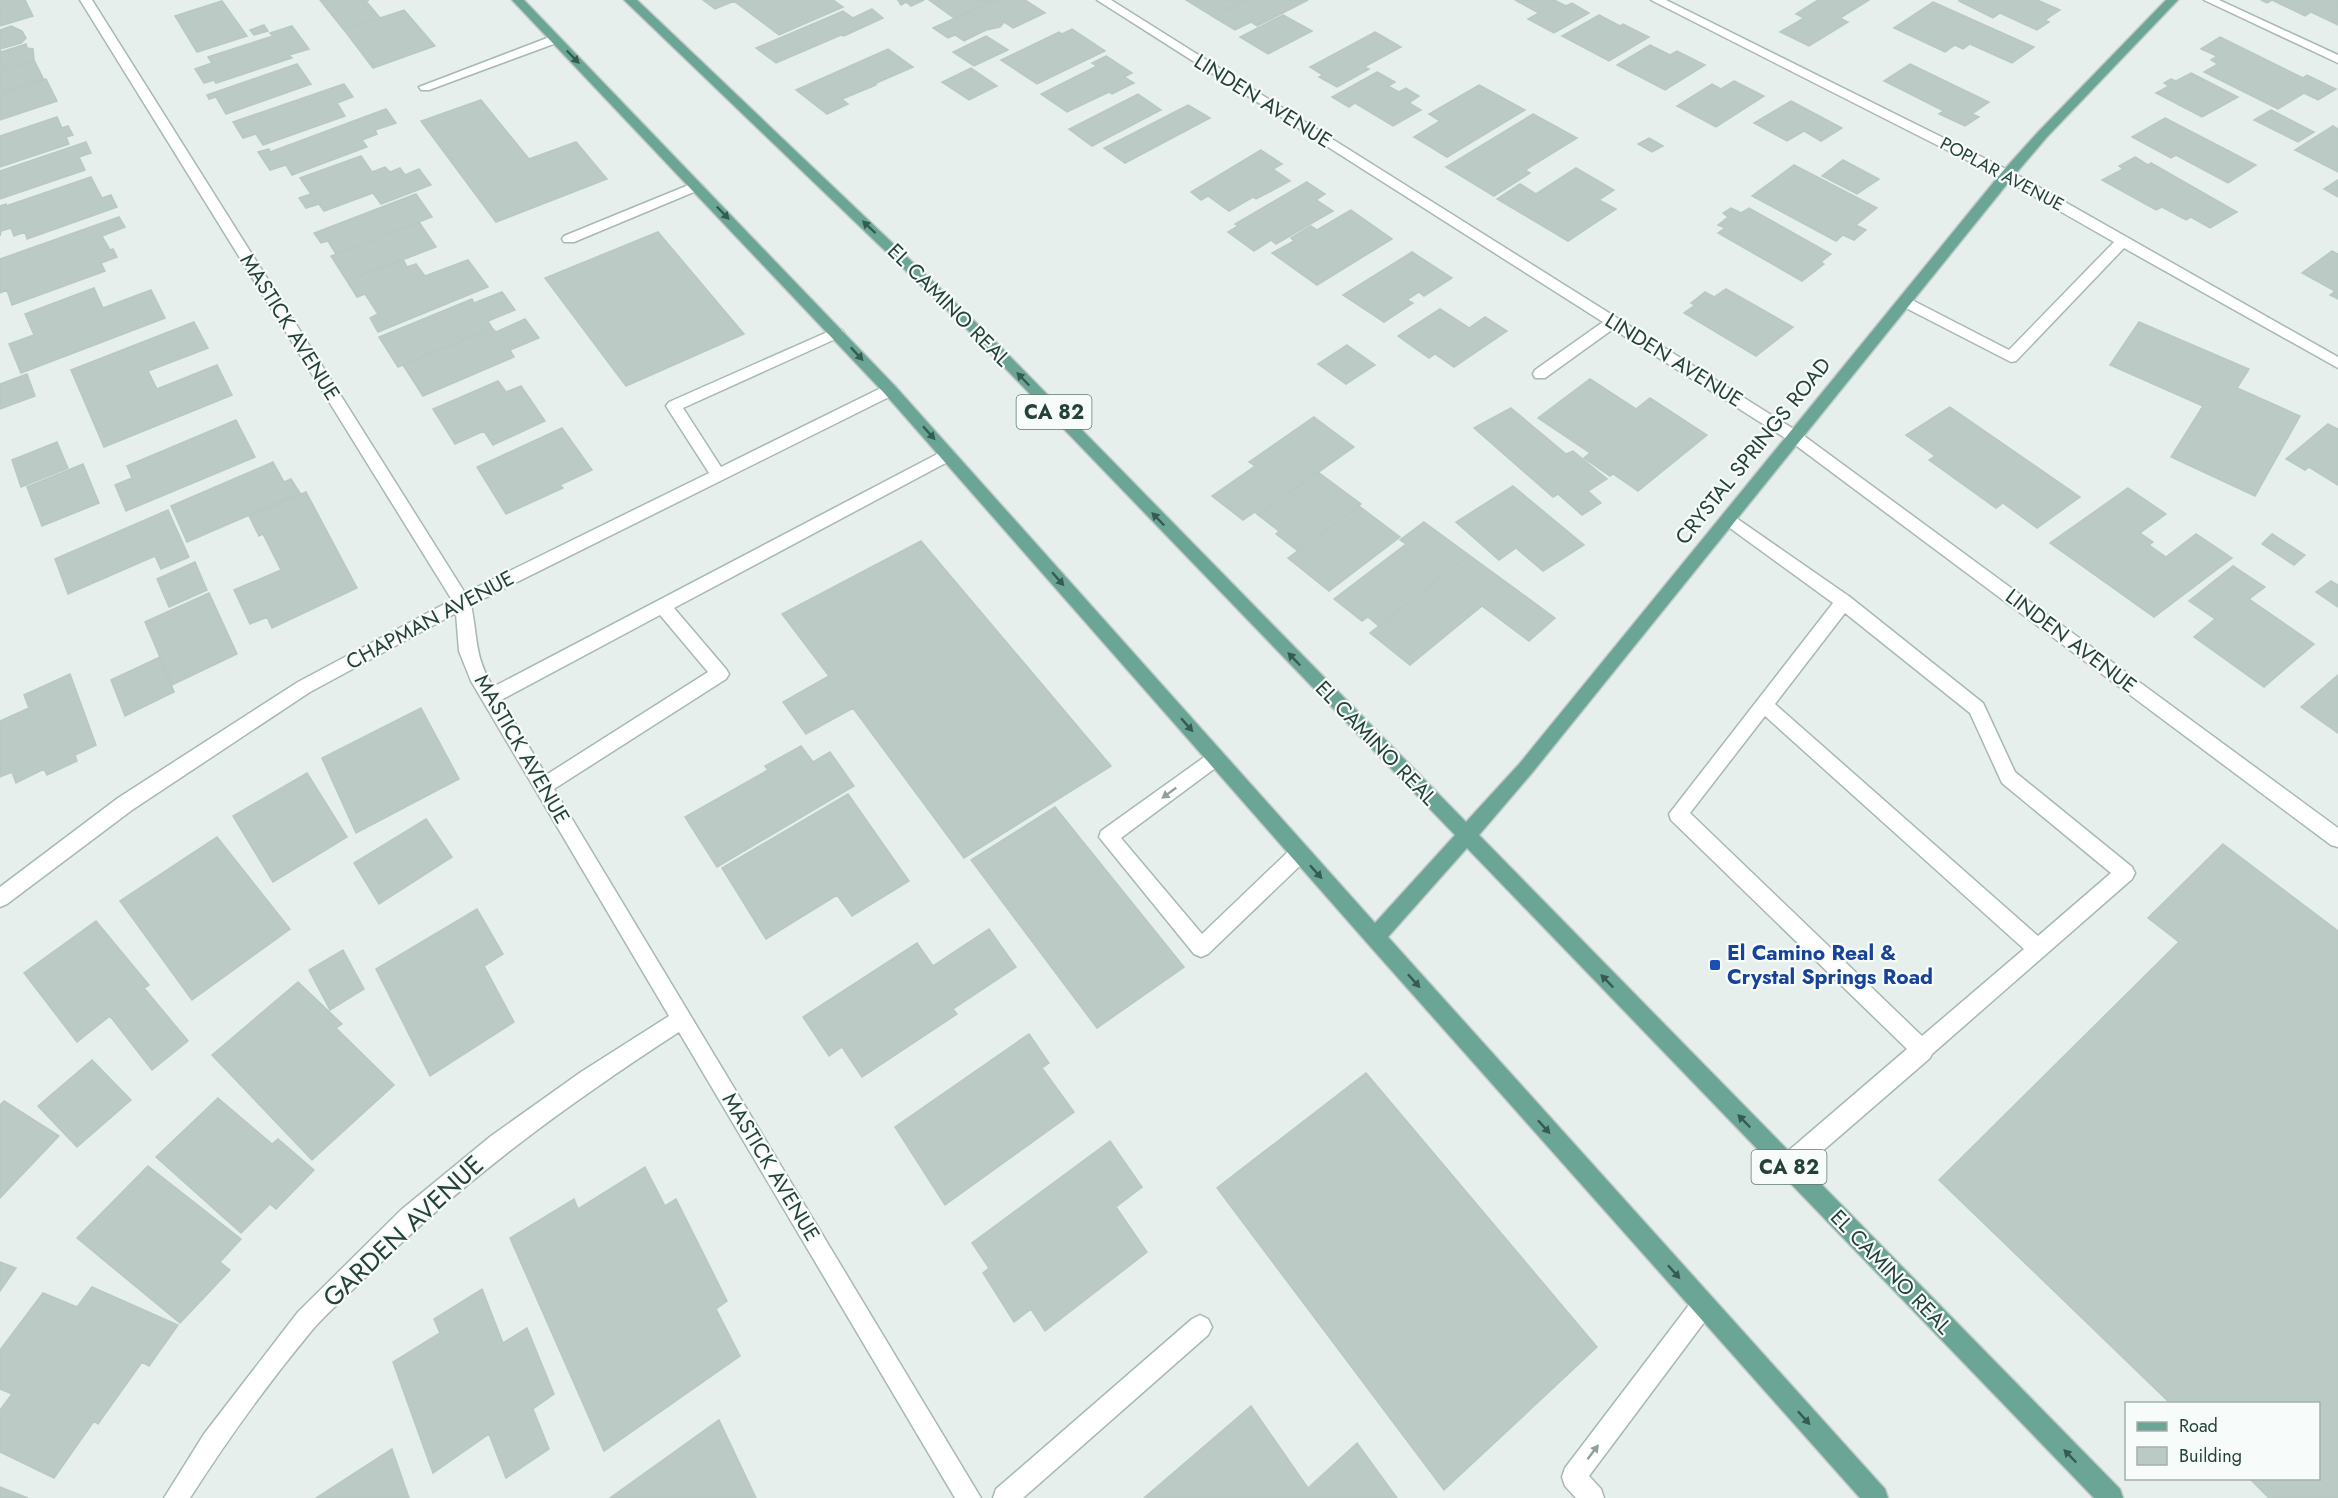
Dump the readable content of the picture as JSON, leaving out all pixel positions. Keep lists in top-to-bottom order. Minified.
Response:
{"streets":{"main road":["EL CAMINO REAL","CA 82","CRYSTAL SPRINGS ROAD"],"street":["LINDEN AVENUE","POPLAR AVENUE","MASTICK AVENUE","CHAPMAN AVENUE","GARDEN AVENUE"]},"crossings":[["LINDEN AVENUE","CRYSTAL SPRINGS ROAD"],["POPLAR AVENUE","CRYSTAL SPRINGS ROAD"],["EL CAMINO REAL","CRYSTAL SPRINGS ROAD"],["MASTICK AVENUE","CHAPMAN AVENUE"],["MASTICK AVENUE","GARDEN AVENUE"]],"places":{"transit":["El Camino Real & Crystal Springs Road"]},"legend":["Road","Building"]}
